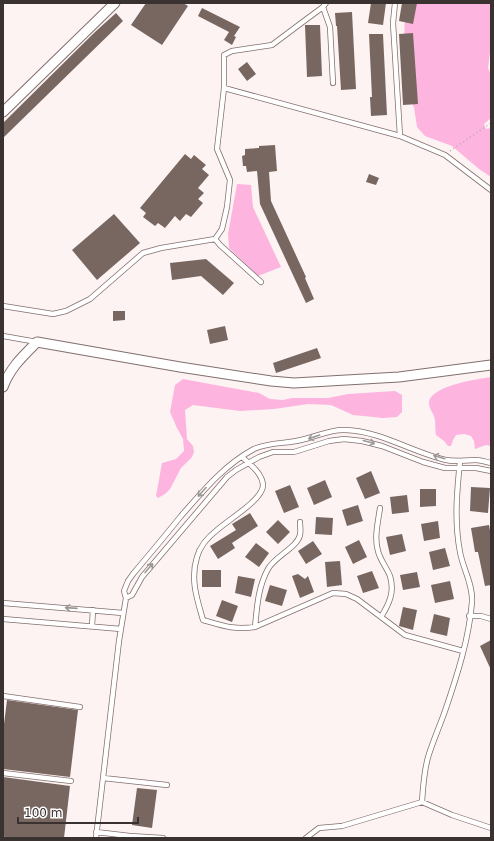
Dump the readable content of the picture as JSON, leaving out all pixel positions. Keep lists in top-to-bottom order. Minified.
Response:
{"scale_bar":"100 m"}
